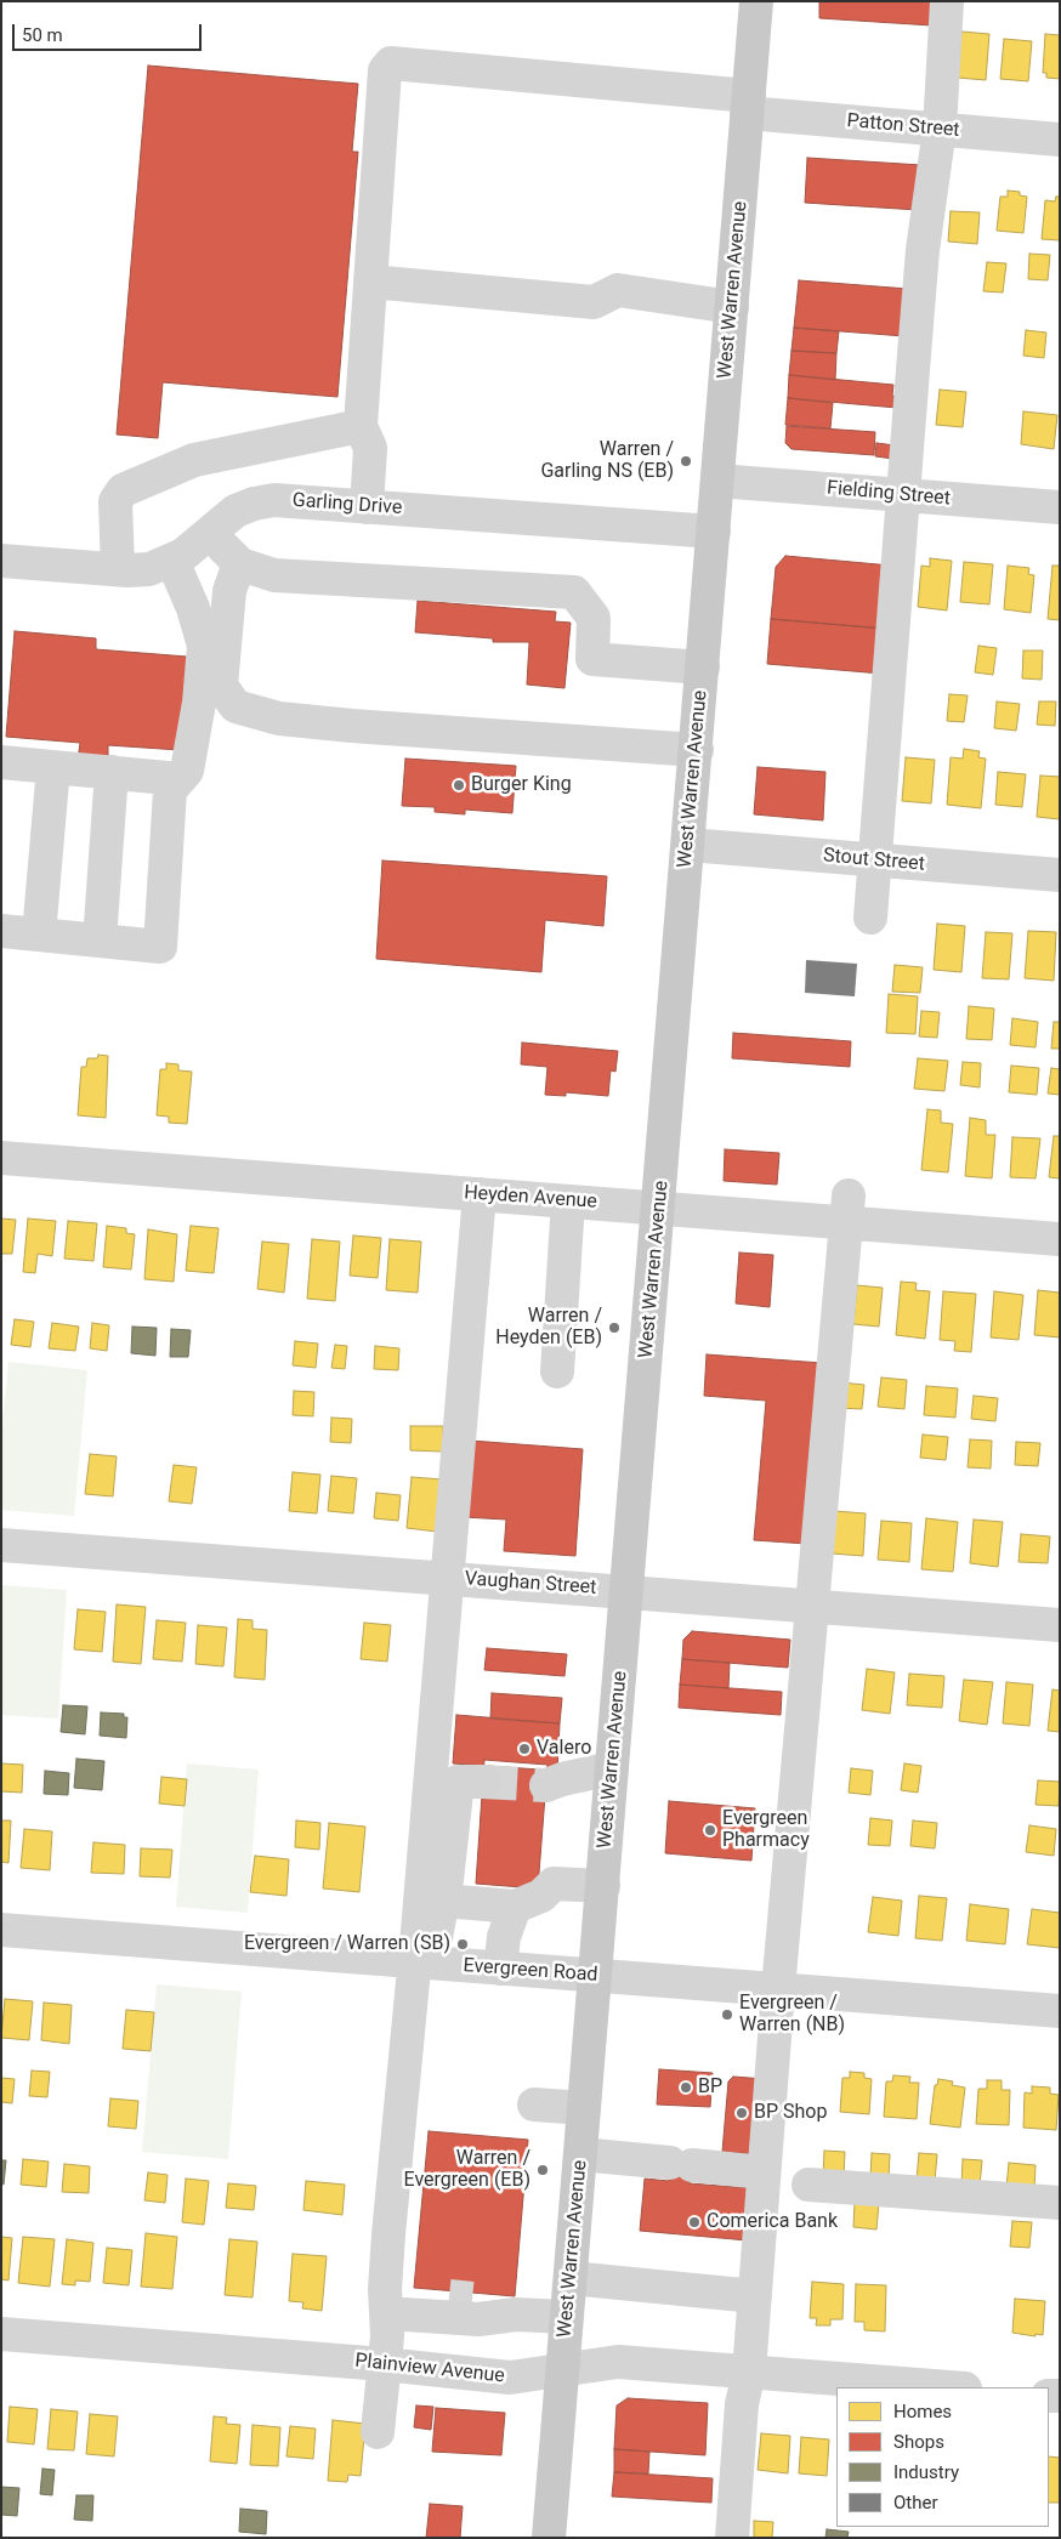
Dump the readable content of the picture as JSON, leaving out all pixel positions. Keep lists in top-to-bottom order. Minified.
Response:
{"streets":{"main road":["West Warren Avenue"],"street":["Patton Street","Fielding Street","Garling Drive","Stout Street","Heyden Avenue","Vaughan Street","Evergreen Road","Plainview Avenue"]},"crossings":[["Patton Street","West Warren Avenue"],["West Warren Avenue","Fielding Street"],["West Warren Avenue","Garling Drive"],["West Warren Avenue","Stout Street"],["West Warren Avenue","Heyden Avenue"],["West Warren Avenue","Vaughan Street"],["West Warren Avenue","Evergreen Road"],["West Warren Avenue","Plainview Avenue"]],"places":["Warren / Garling NS (EB)","Burger King","Warren / Heyden (EB)","Valero","Evergreen Pharmacy","Evergreen / Warren (SB)","Evergreen / Warren (NB)","BP","BP Shop","Warren / Evergreen (EB)","Comerica Bank"],"legend":["Homes","Shops","Industry","Other"],"scale_bar":"50 m"}
